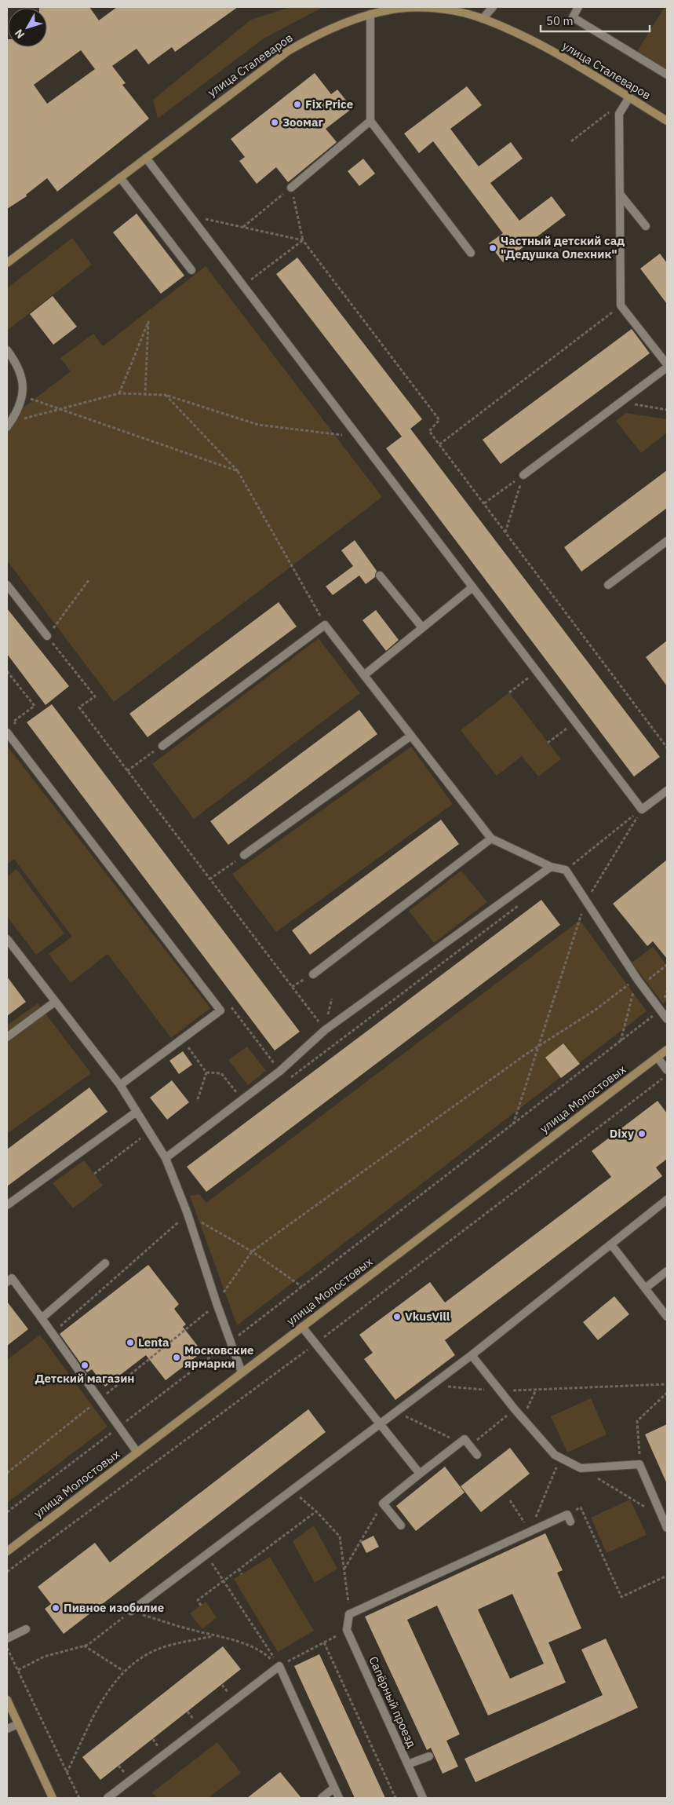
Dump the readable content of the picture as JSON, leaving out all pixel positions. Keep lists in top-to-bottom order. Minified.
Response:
{"streets":{"street":["улица Сталеваров","улица Молостовых","Сапёрный проезд"]},"places":["Fix Price","Зоомаг","Частный детский сад \"Дедушка Олехник\"","Dixy","VkusVill","Lenta","Московские ярмарки","Детский магазин","Пивное изобилие"],"scale_bar":"50 m","north":"bottom left"}
